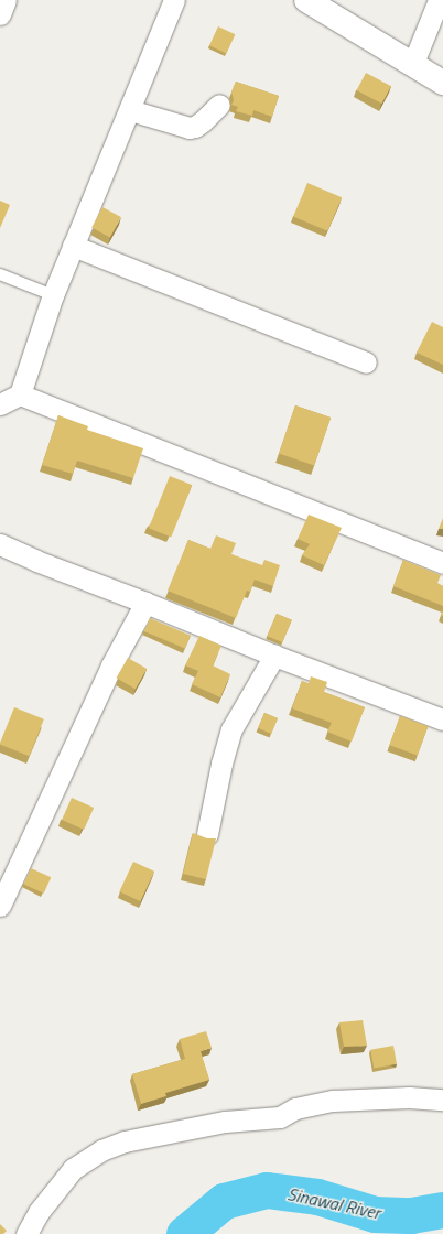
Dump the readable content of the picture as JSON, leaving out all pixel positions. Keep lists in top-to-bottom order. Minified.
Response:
{"water":["Sinawal River"]}
